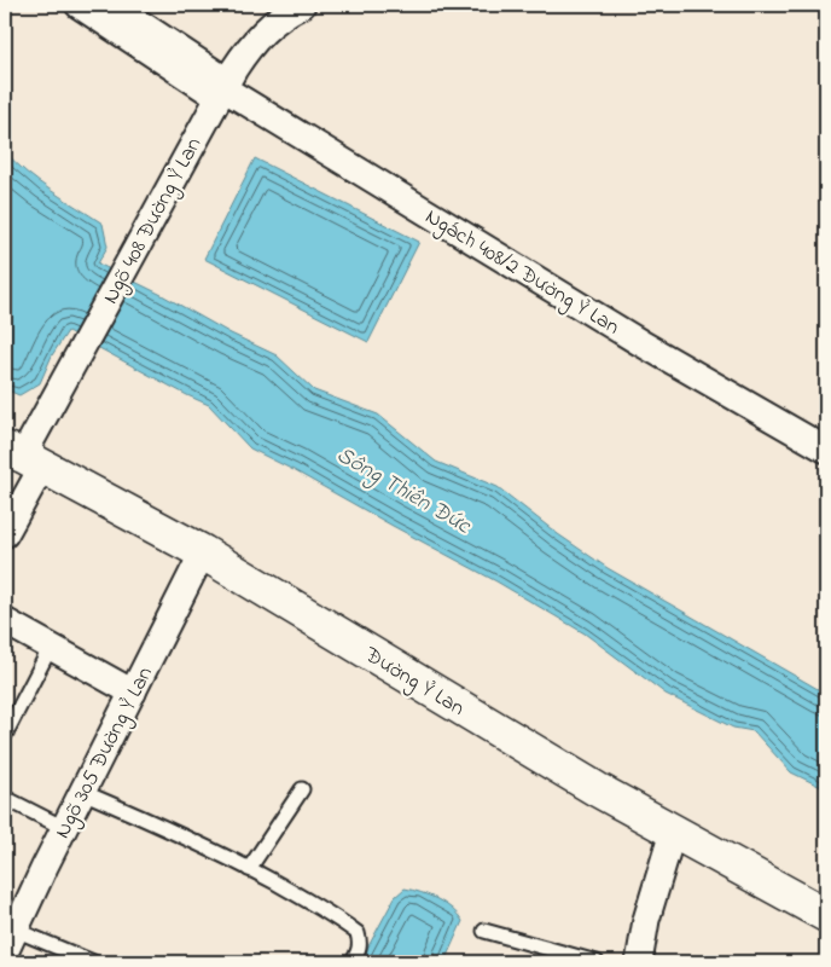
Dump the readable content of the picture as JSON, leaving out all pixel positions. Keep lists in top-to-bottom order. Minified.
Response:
{"streets":{"main road":["Đường Ỷ Lan"],"street":["Ngõ 408 Đường Ỷ Lan","Ngách 408/2 Đường Ỷ Lan","Ngõ 305 Đường Ỷ Lan"]},"crossings":[["Ngõ 408 Đường Ỷ Lan","Ngách 408/2 Đường Ỷ Lan"],["Ngõ 408 Đường Ỷ Lan","Đường Ỷ Lan"],["Đường Ỷ Lan","Ngõ 305 Đường Ỷ Lan"]],"water":["Sông Thiên Đức"]}
